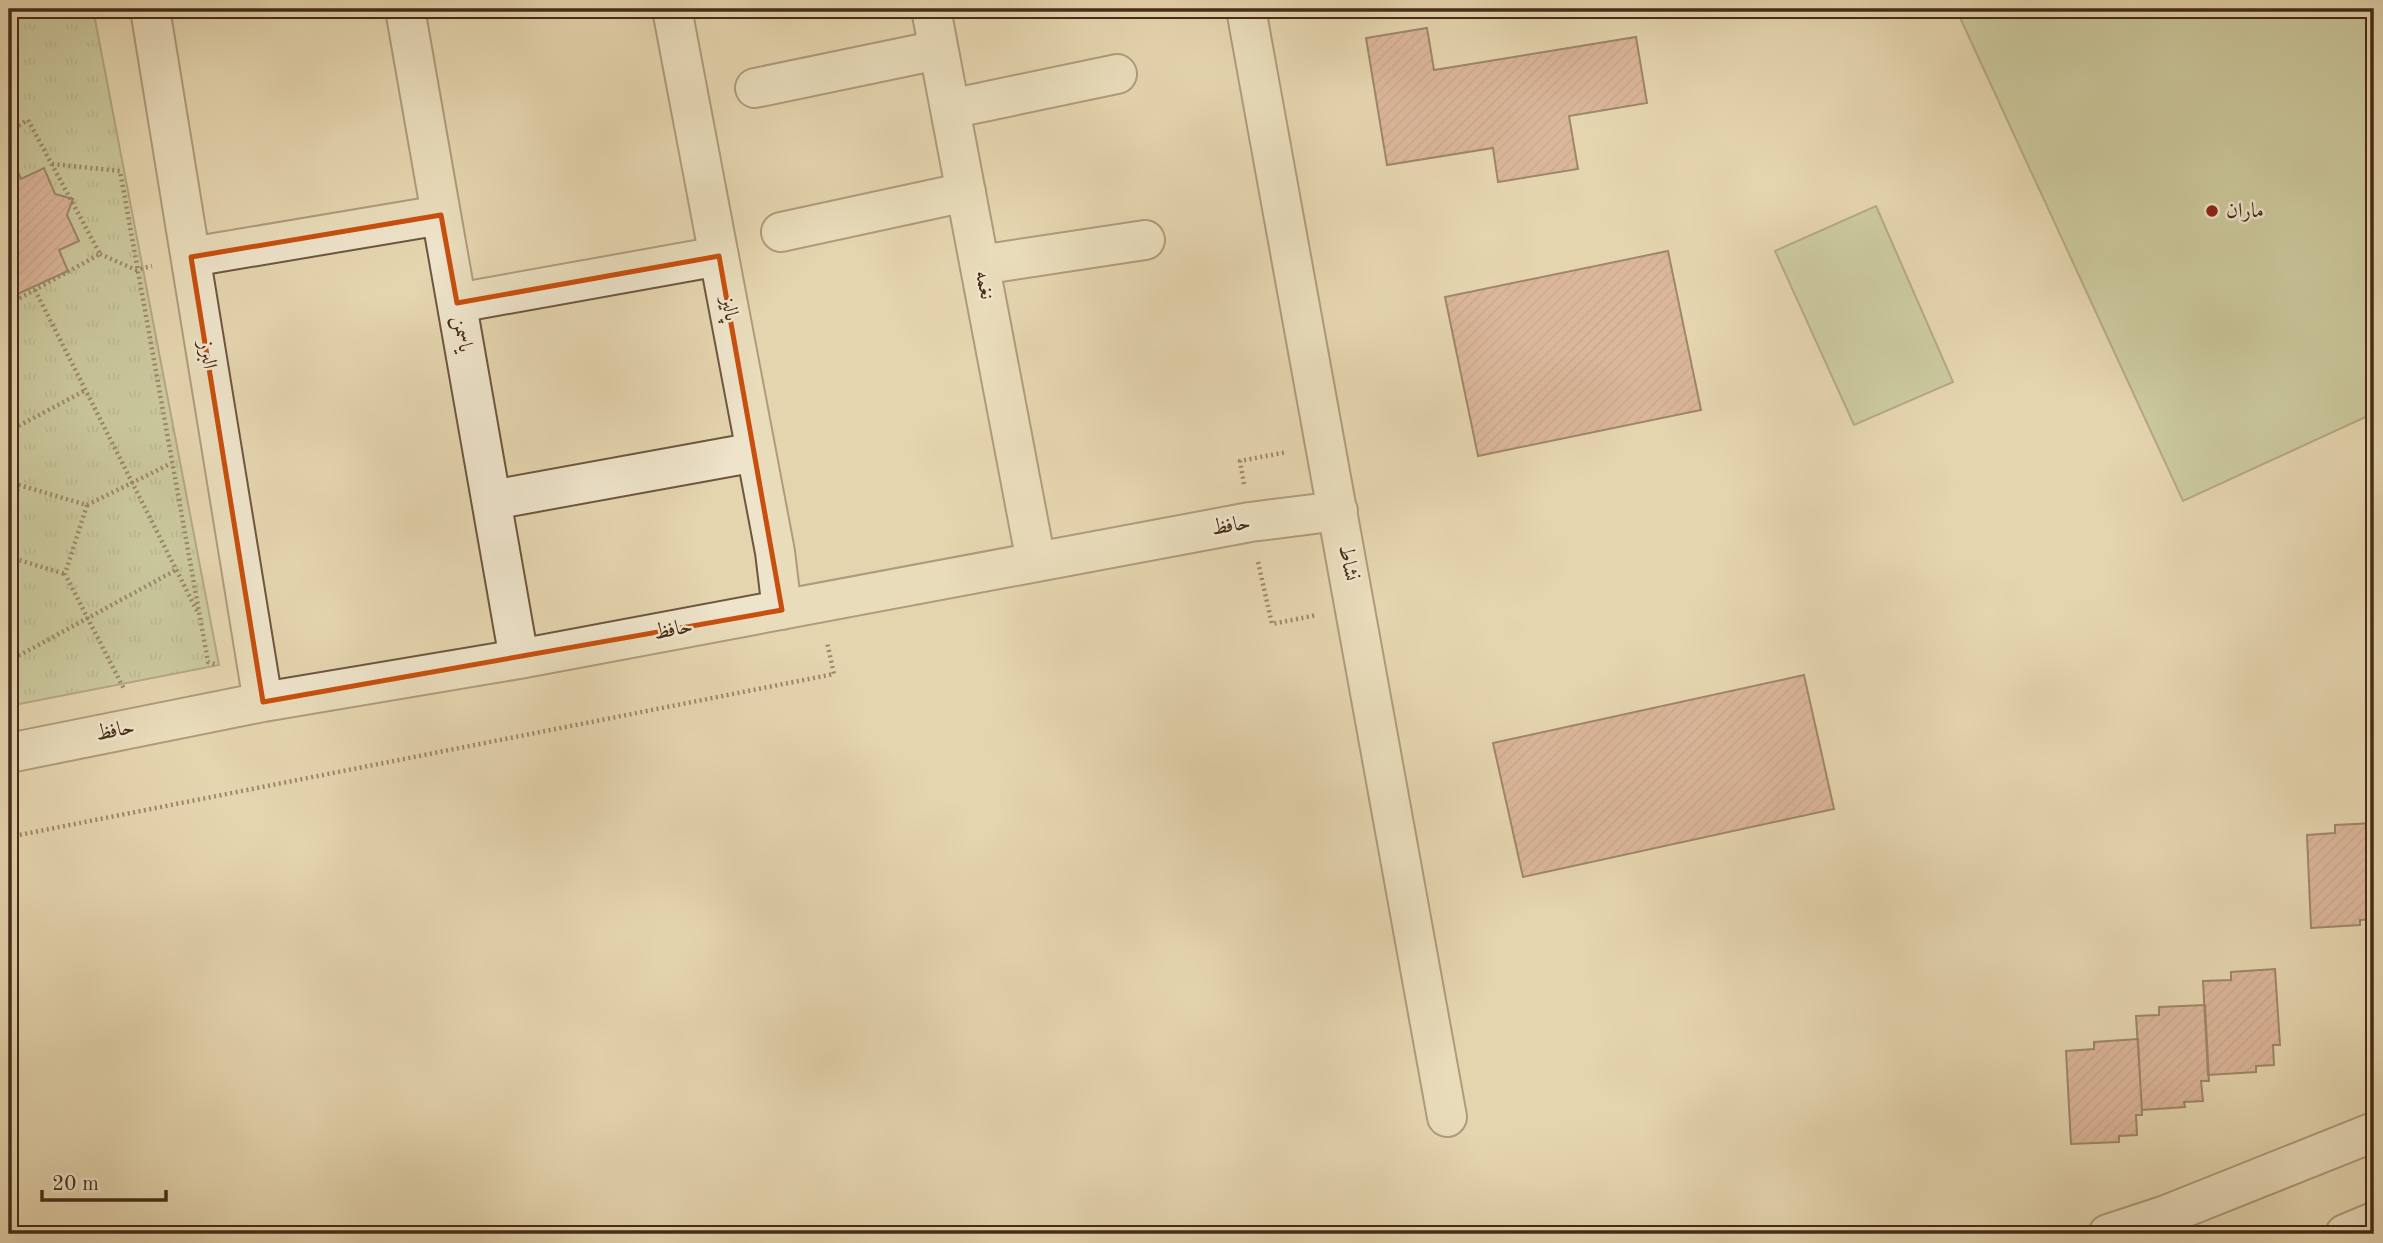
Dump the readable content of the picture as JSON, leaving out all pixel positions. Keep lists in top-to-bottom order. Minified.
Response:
{"streets":{"street":["نغمه","پالیز","یاسمن","البرز","حافظ","نشاط"]},"crossings":[["نغمه","حافظ"],["پالیز","حافظ"],["یاسمن","حافظ"],["البرز","حافظ"],["حافظ","نشاط"]],"places":["ماران"],"scale_bar":"20 m"}
